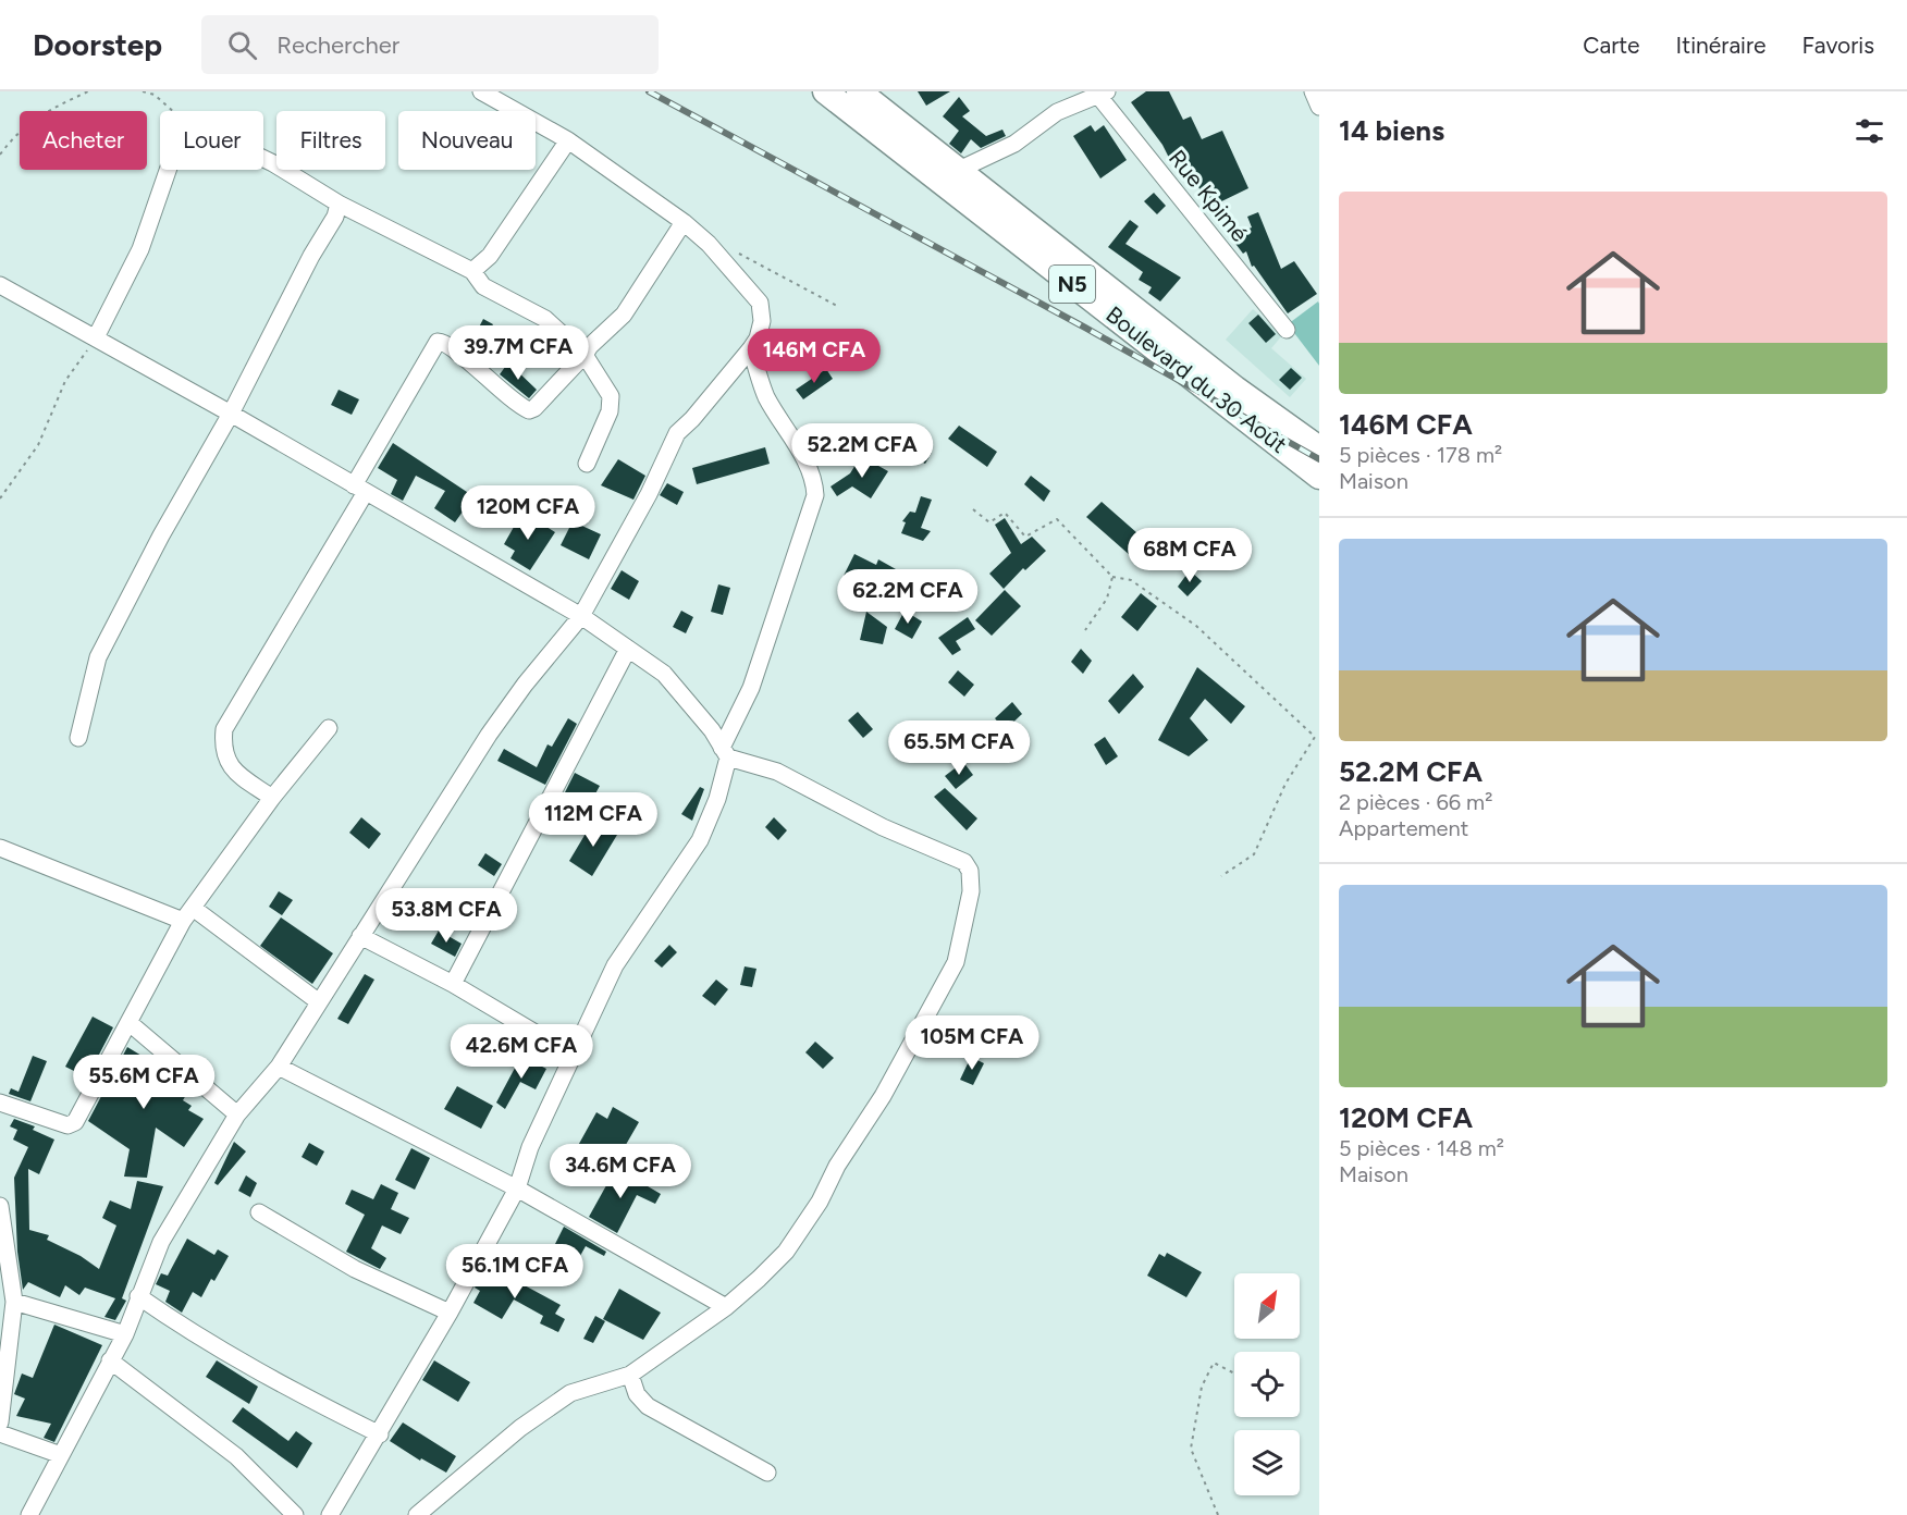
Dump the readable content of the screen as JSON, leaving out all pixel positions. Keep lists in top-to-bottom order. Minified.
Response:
{"streets":{"highway":["N5","Boulevard du 30 Août"],"street":["Rue Kpimé"]},"north":"top right","page":{"header":"Doorstep","search":"Rechercher","nav":["Carte","Itinéraire","Favoris"],"heading":"14 biens","chip":["Acheter","Louer","Filtres","Nouveau"],"list":[{"name":"146M CFA","note":"5 pièces · 178 m² · Maison"},{"name":"52.2M CFA","note":"2 pièces · 66 m² · Appartement"},{"name":"120M CFA","note":"5 pièces · 148 m² · Maison"}],"price":["39.7M CFA","146M CFA","52.2M CFA","120M CFA","68M CFA","62.2M CFA","65.5M CFA","112M CFA","53.8M CFA","105M CFA","42.6M CFA","55.6M CFA","34.6M CFA","56.1M CFA"]}}
